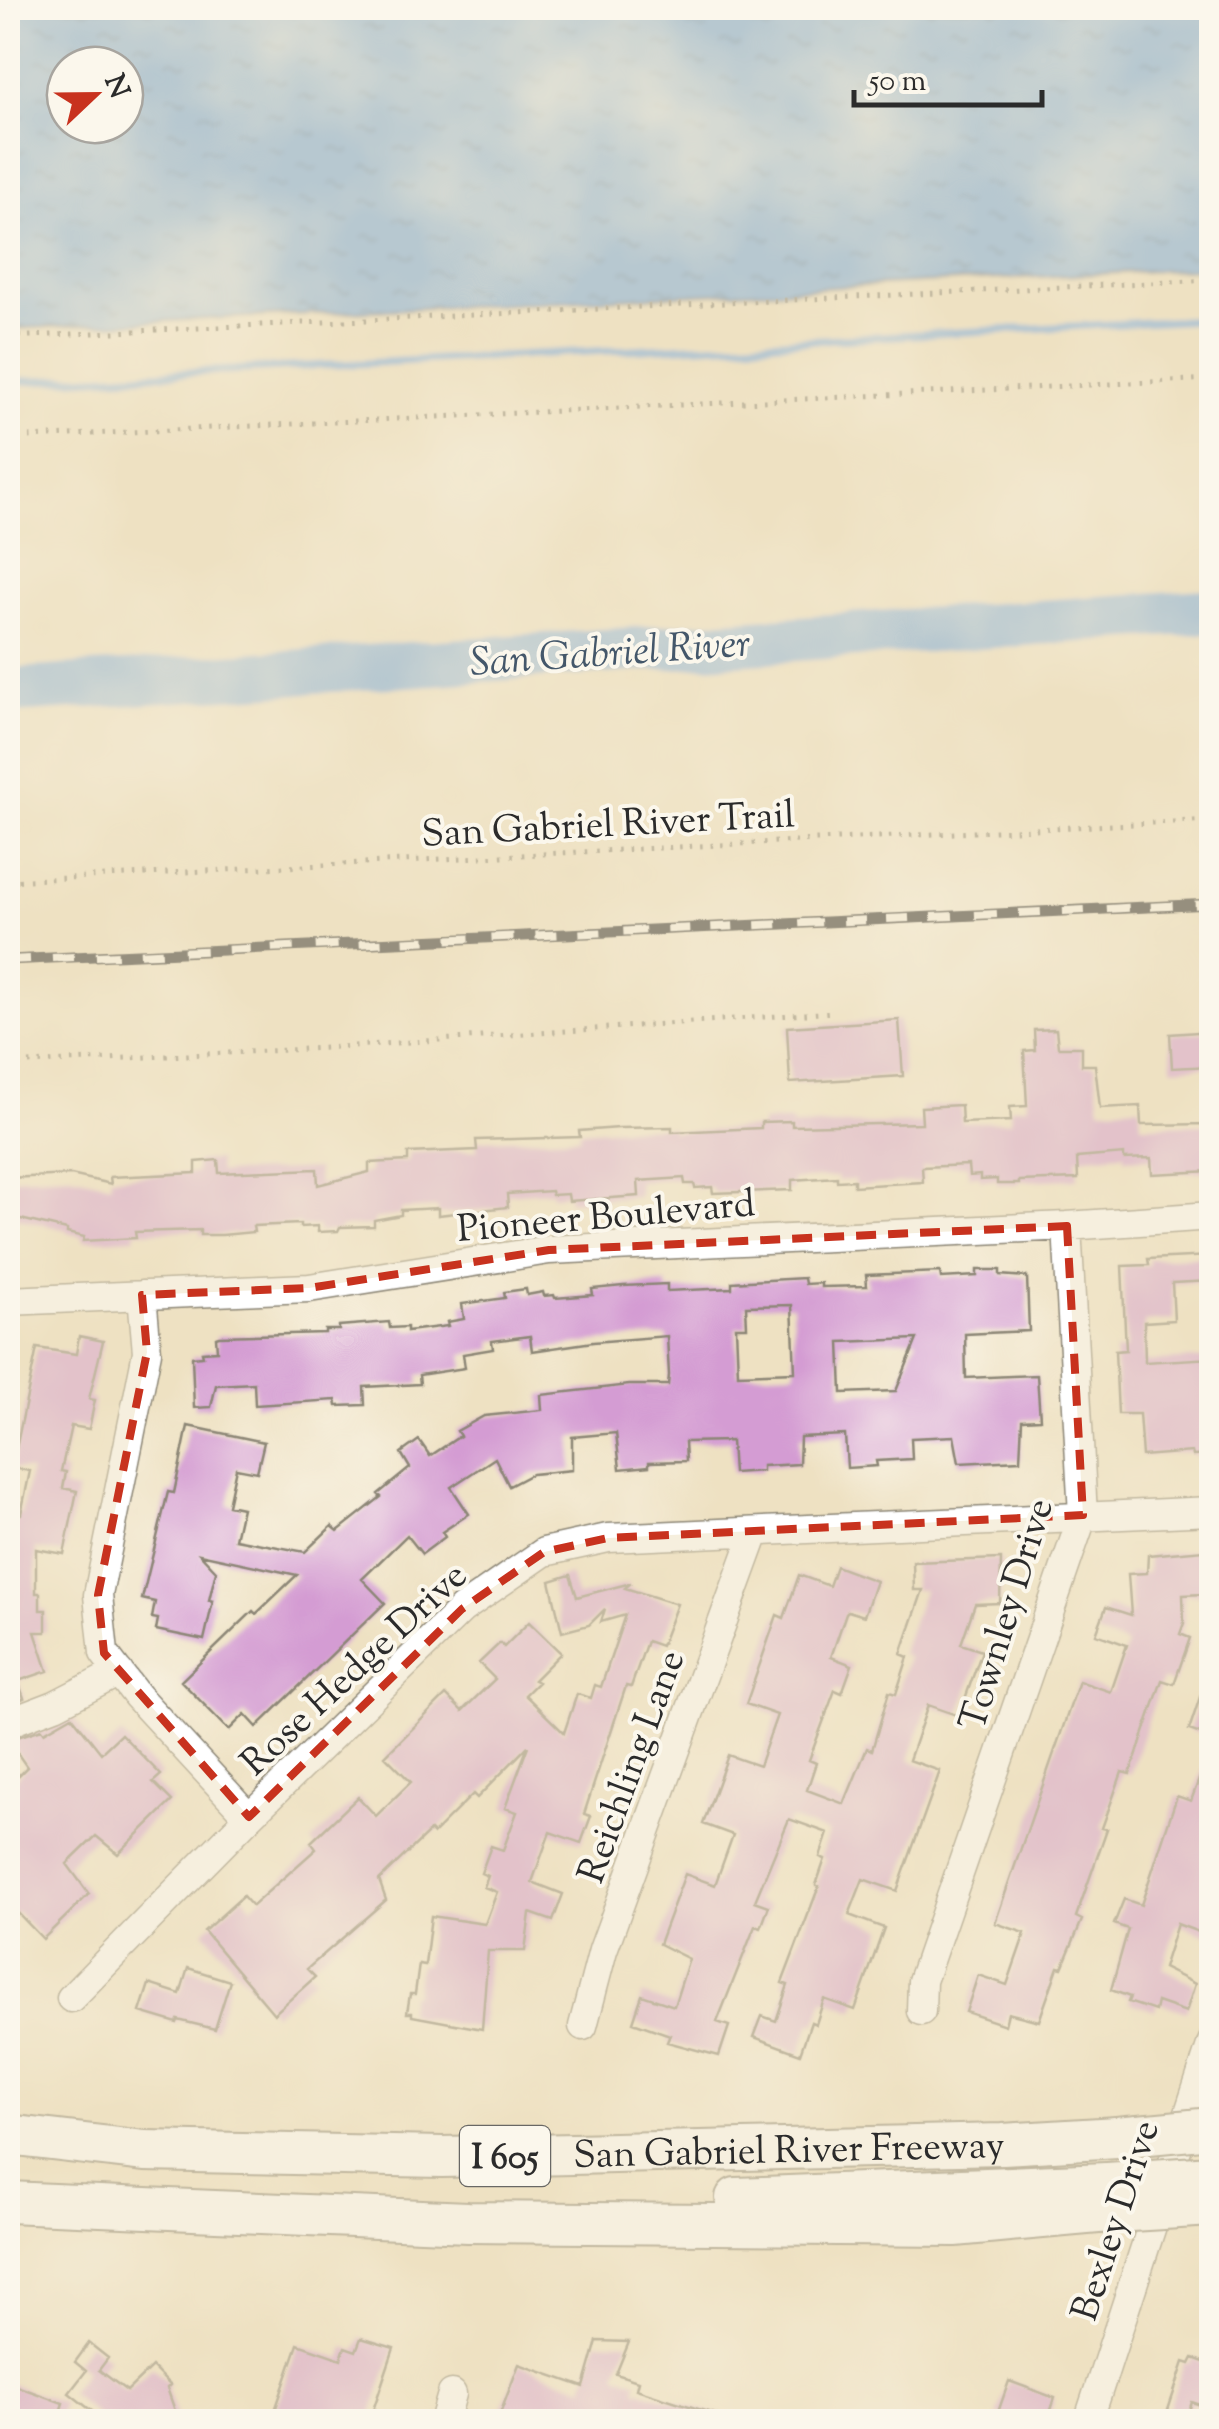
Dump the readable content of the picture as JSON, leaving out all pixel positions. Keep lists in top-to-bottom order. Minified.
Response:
{"streets":{"highway":["San Gabriel River Freeway","I 605"],"street":["Pioneer Boulevard","Townley Drive","Rose Hedge Drive","Reichling Lane","Bexley Drive"],"path":["San Gabriel River Trail"]},"crossings":[["Pioneer Boulevard","Townley Drive"],["Townley Drive","Rose Hedge Drive"],["Rose Hedge Drive","Reichling Lane"]],"water":["San Gabriel River"],"scale_bar":"50 m","north":"right"}
